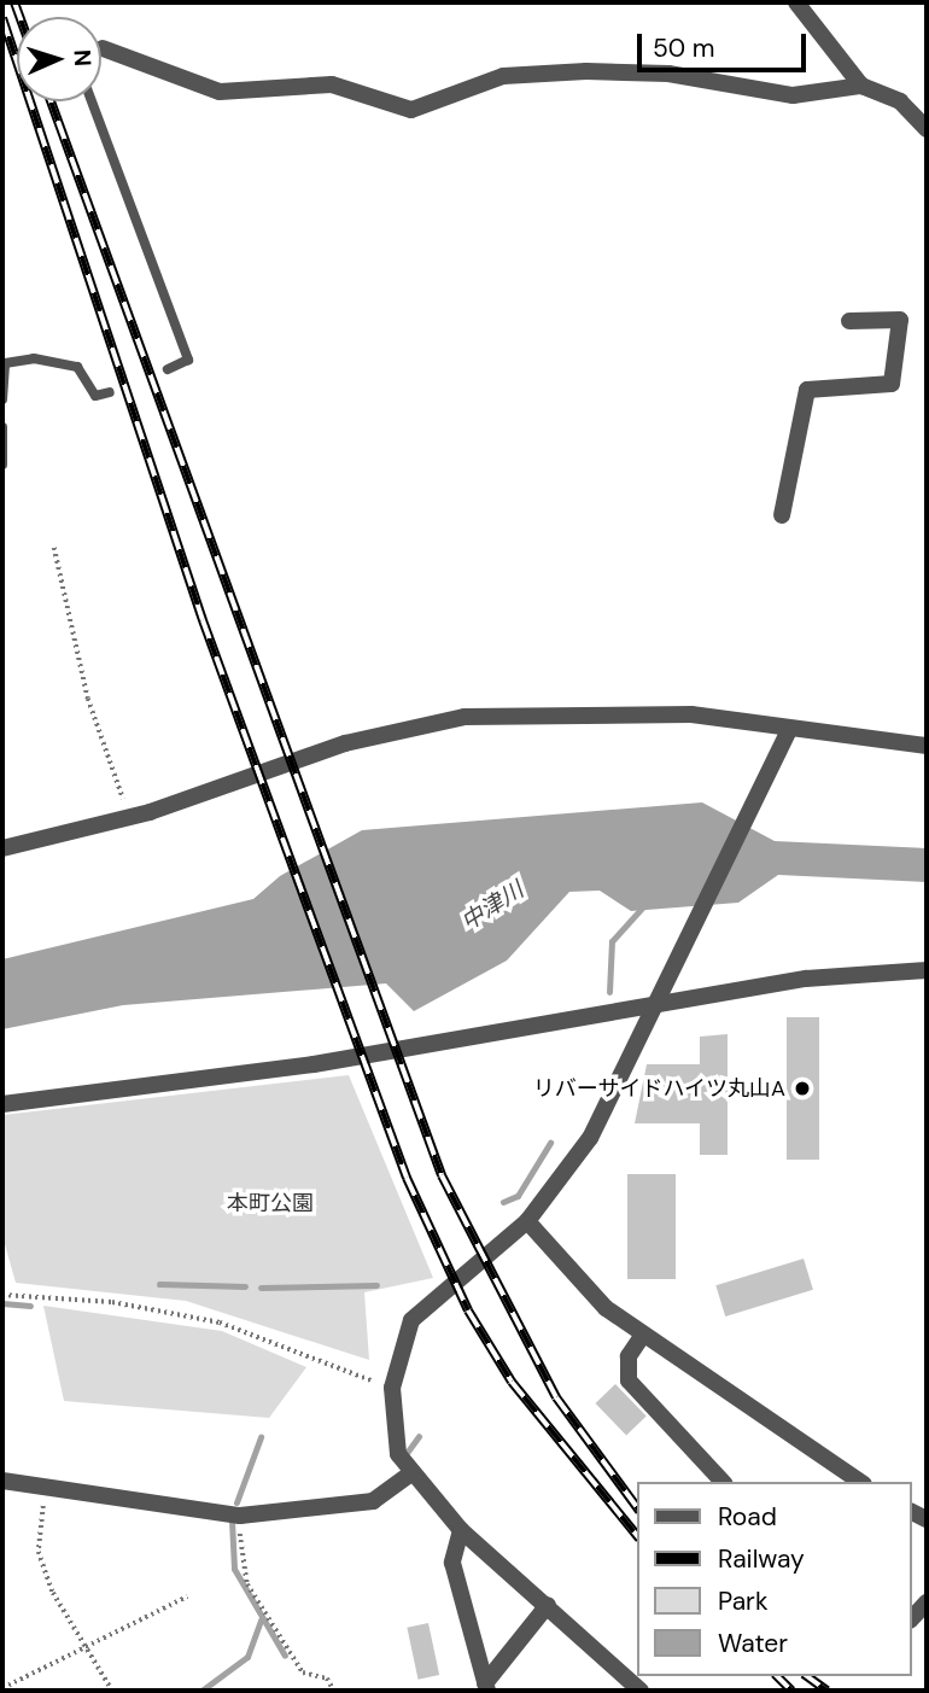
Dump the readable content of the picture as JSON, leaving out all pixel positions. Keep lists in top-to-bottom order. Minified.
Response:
{"water":["中津川"],"parks":["本町公園"],"places":["リバーサイドハイツ丸山A"],"legend":["Road","Railway","Park","Water"],"scale_bar":"50 m","north":"right"}
